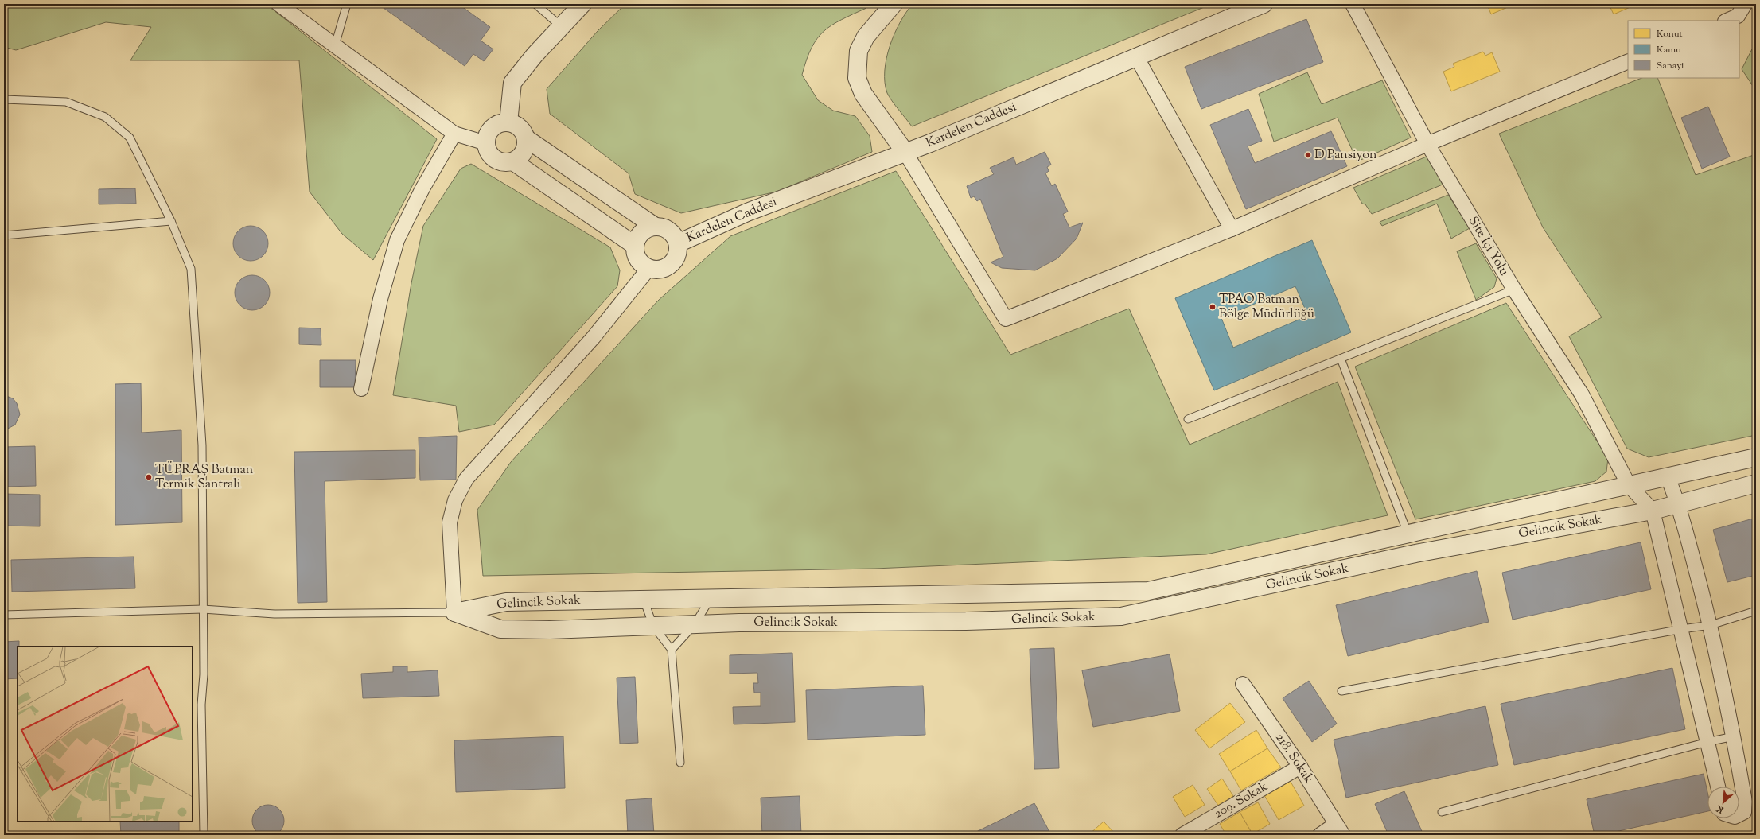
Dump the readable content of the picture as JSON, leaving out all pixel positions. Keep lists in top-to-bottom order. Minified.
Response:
{"streets":{"street":["Kardelen Caddesi","Site İçi Yolu","Gelincik Sokak","218. Sokak","209. Sokak"]},"crossings":[["Site İçi Yolu","Gelincik Sokak"],["218. Sokak","209. Sokak"]],"places":["D Pansiyon","TPAO Batman Bölge Müdürlüğü","TÜPRAŞ Batman Termik Santrali"],"legend":["Konut","Kamu","Sanayi"],"north":"bottom left"}
